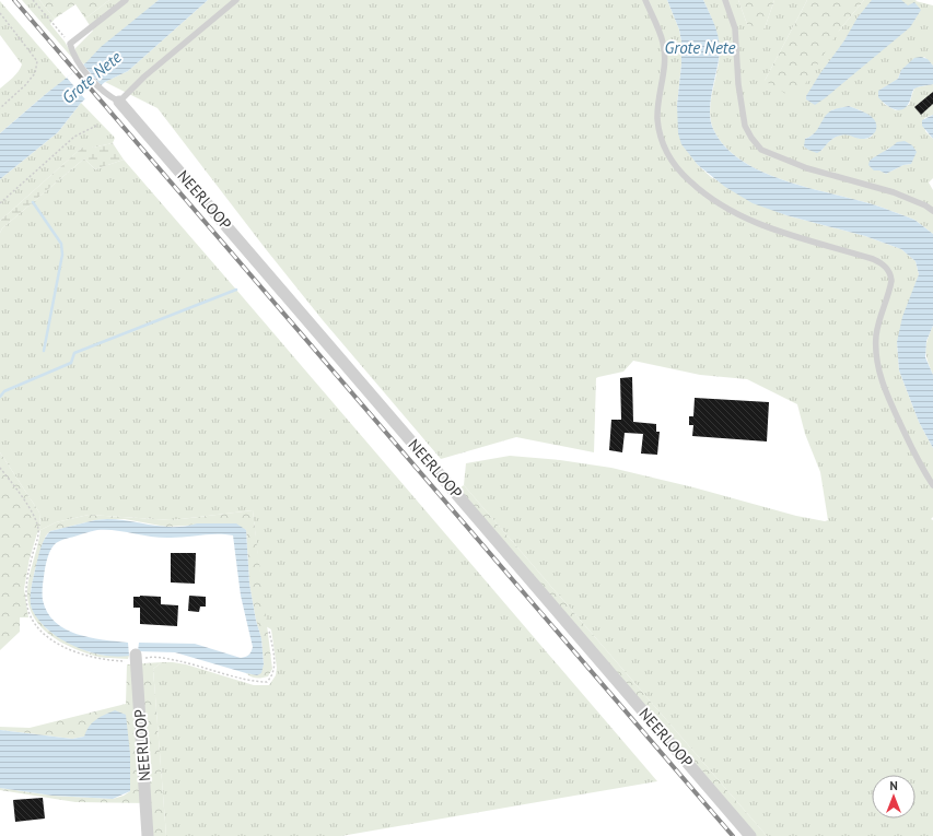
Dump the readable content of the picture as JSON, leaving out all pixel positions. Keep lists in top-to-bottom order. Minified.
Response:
{"streets":{"street":["NEERLOOP"]},"water":["Grote Nete"],"north":"top"}
